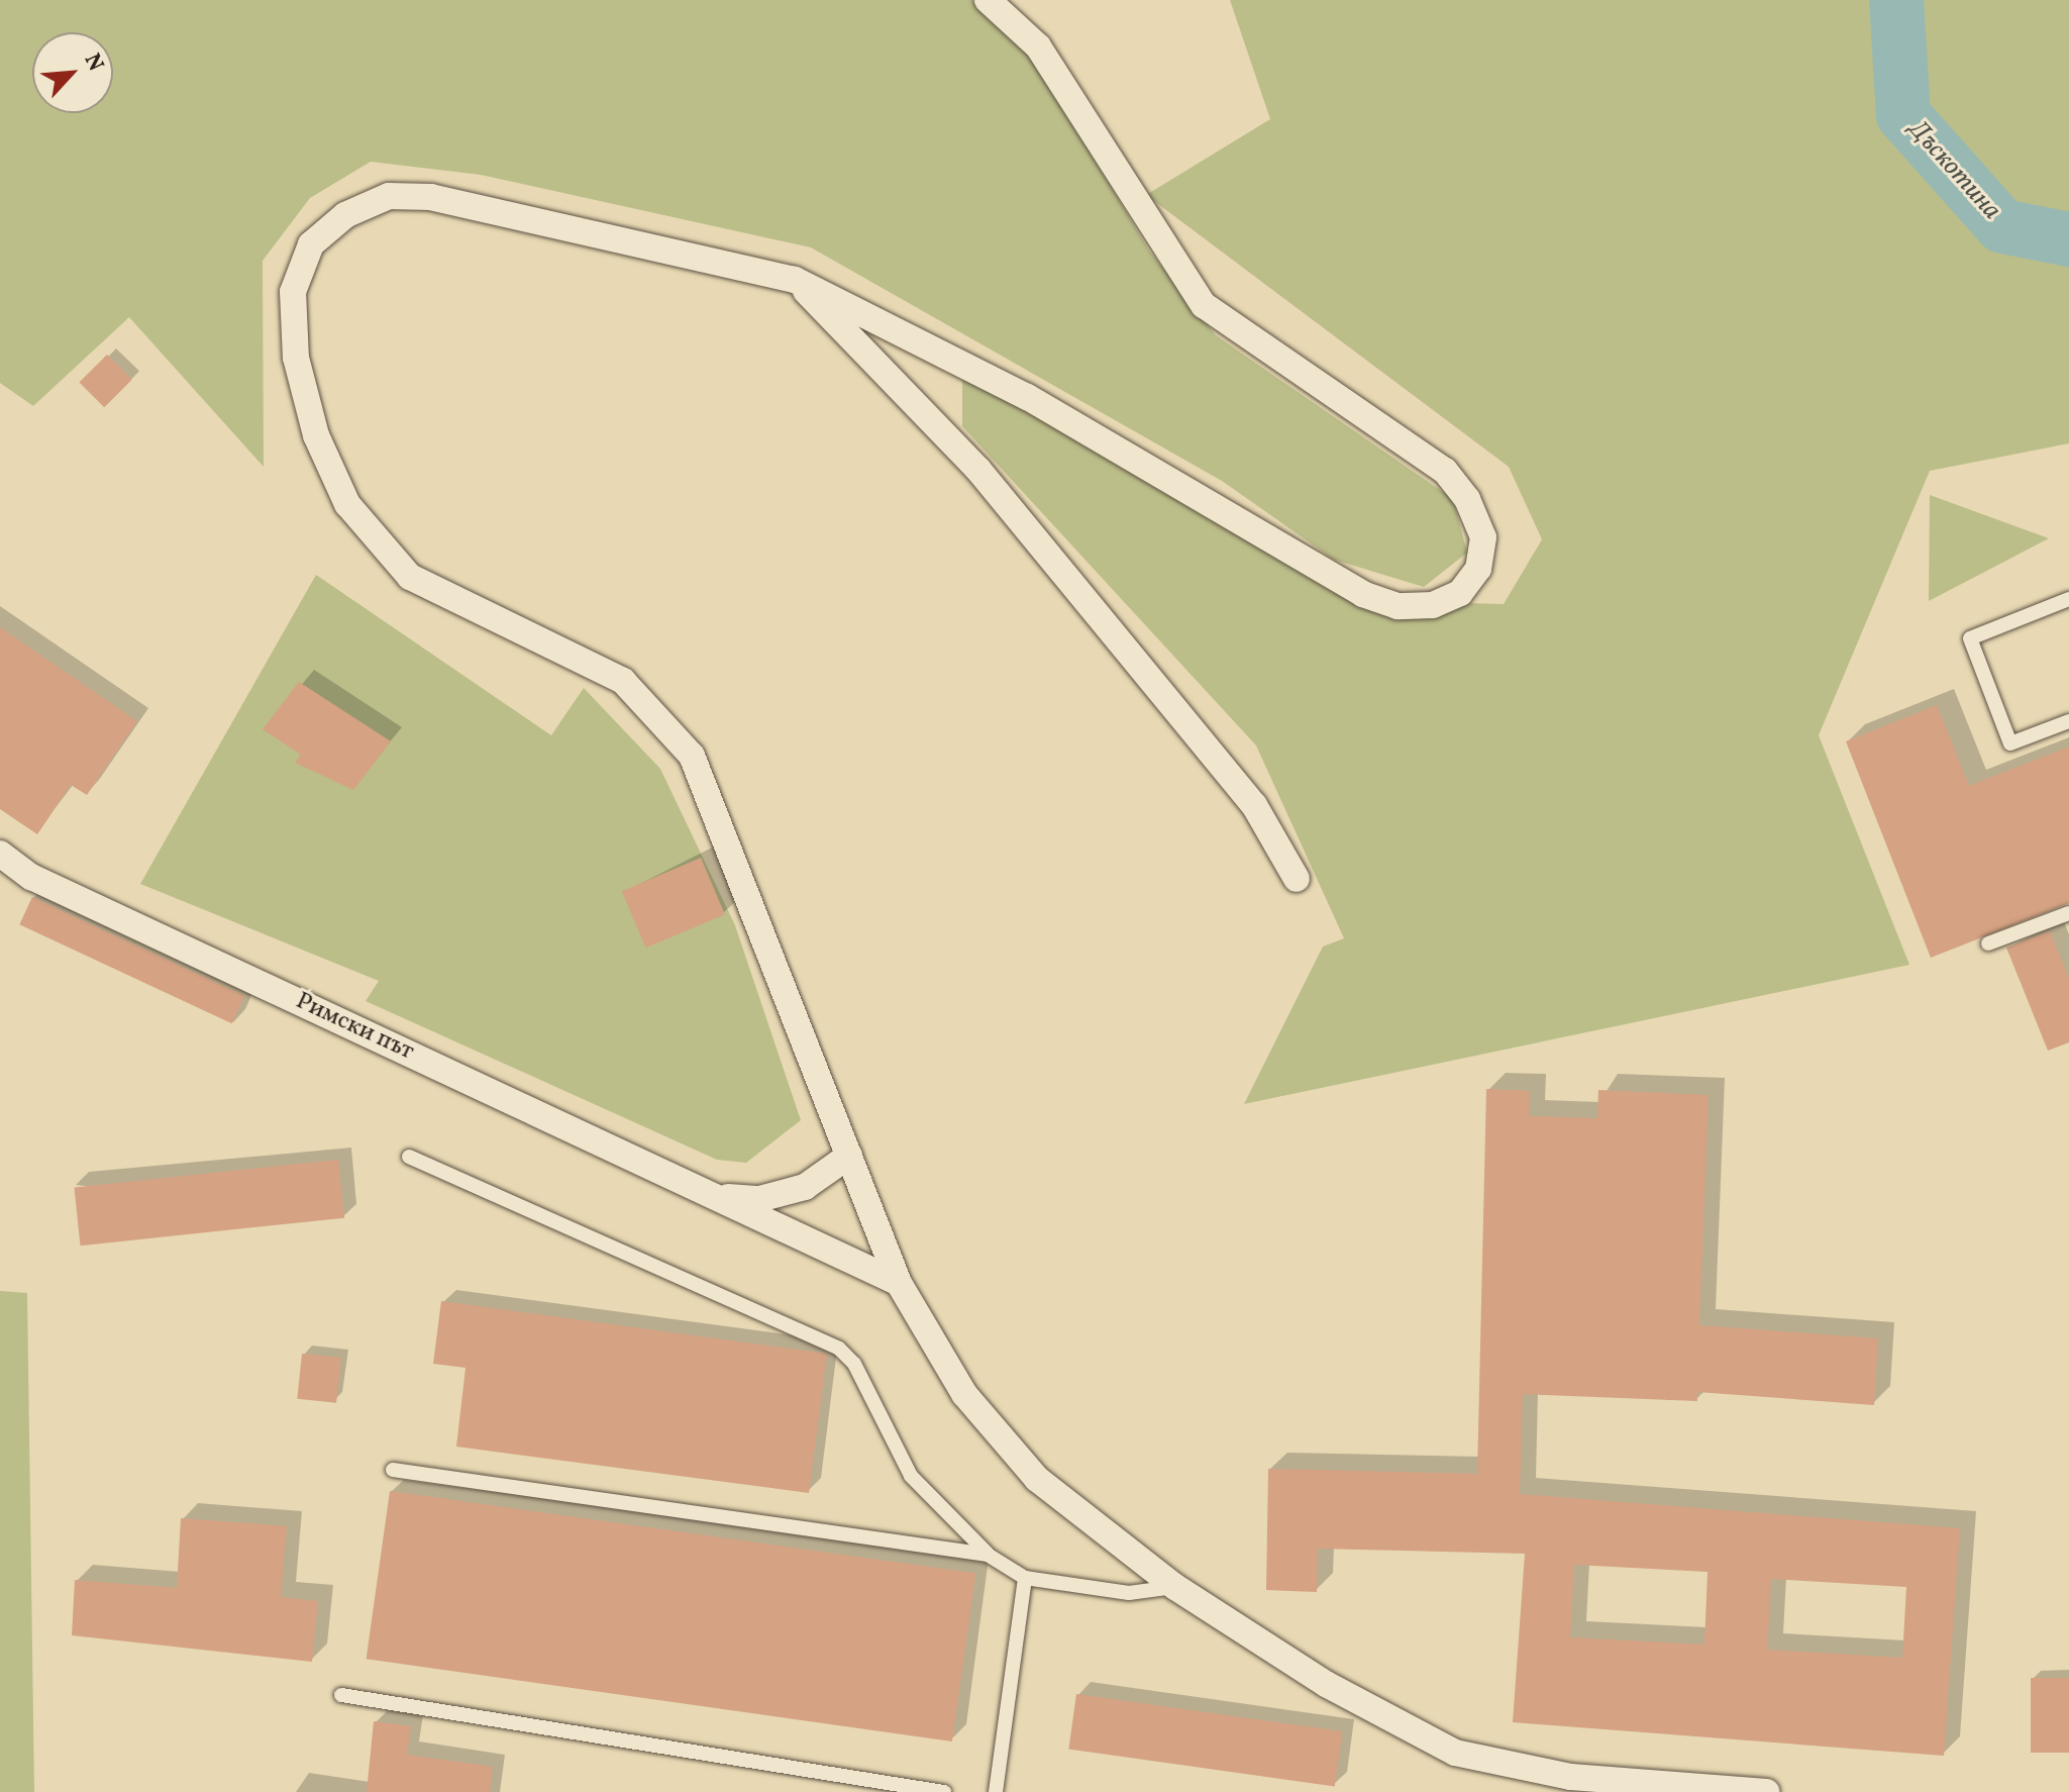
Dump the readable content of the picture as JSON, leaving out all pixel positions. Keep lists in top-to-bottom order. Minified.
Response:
{"streets":{"street":["Римски път"]},"water":["Дъскотина"],"north":"top right"}
